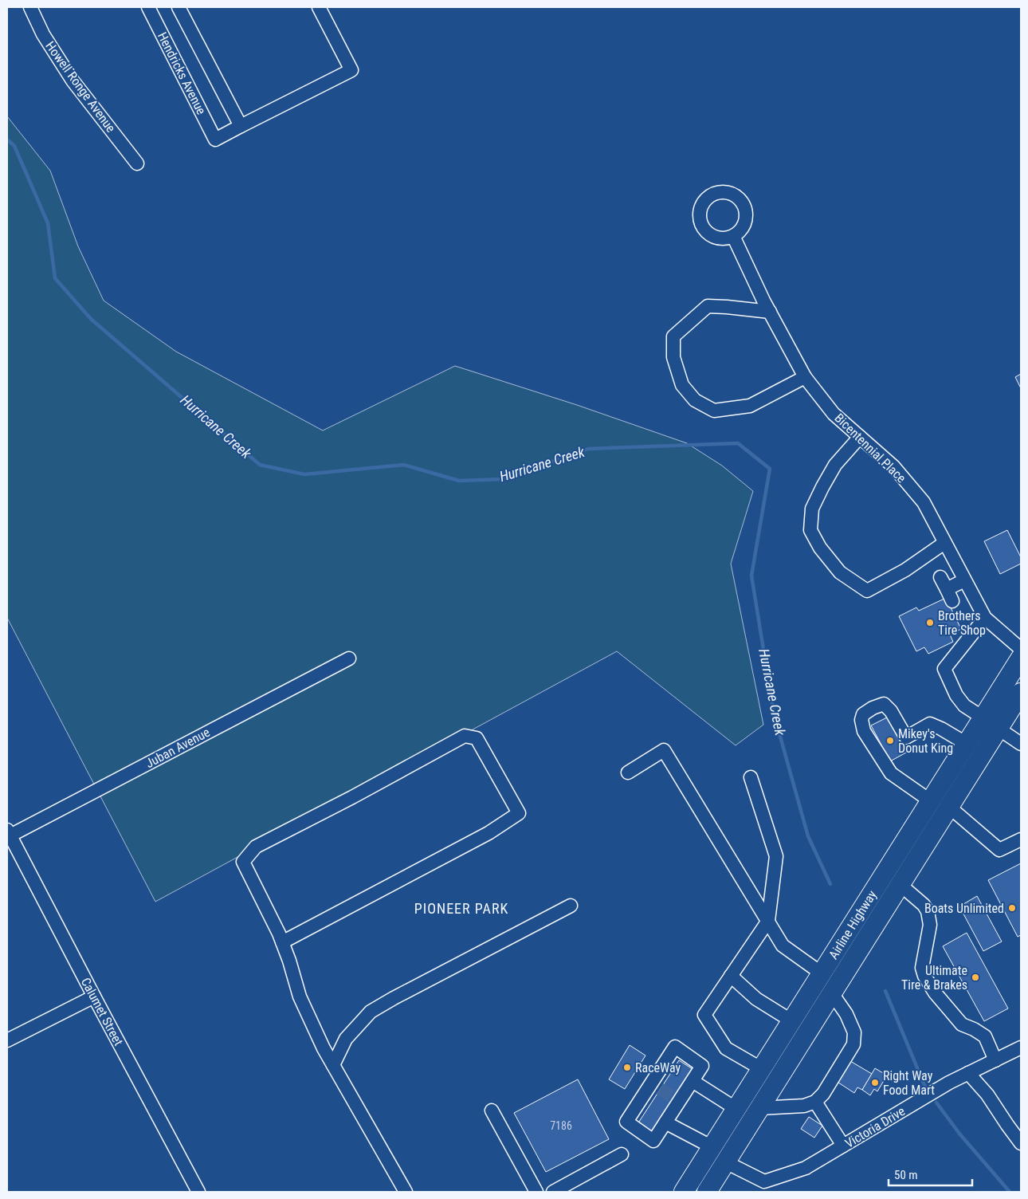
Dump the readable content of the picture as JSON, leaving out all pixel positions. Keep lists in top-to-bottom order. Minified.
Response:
{"streets":{"highway":["Airline Highway"],"street":["Hendricks Avenue","Howell Ronge Avenue","Bicentennial Place","Juban Avenue","Calumet Street","Victoria Drive"]},"crossings":[["Juban Avenue","Calumet Street"],["Airline Highway","Victoria Drive"]],"districts":["PIONEER PARK"],"water":["Hurricane Creek"],"places":["Brothers Tire Shop","Mikey's Donut King","Boats Unlimited","Ultimate Tire & Brakes","RaceWay","Right Way Food Mart"],"house_numbers":["7186"],"scale_bar":"50 m"}
